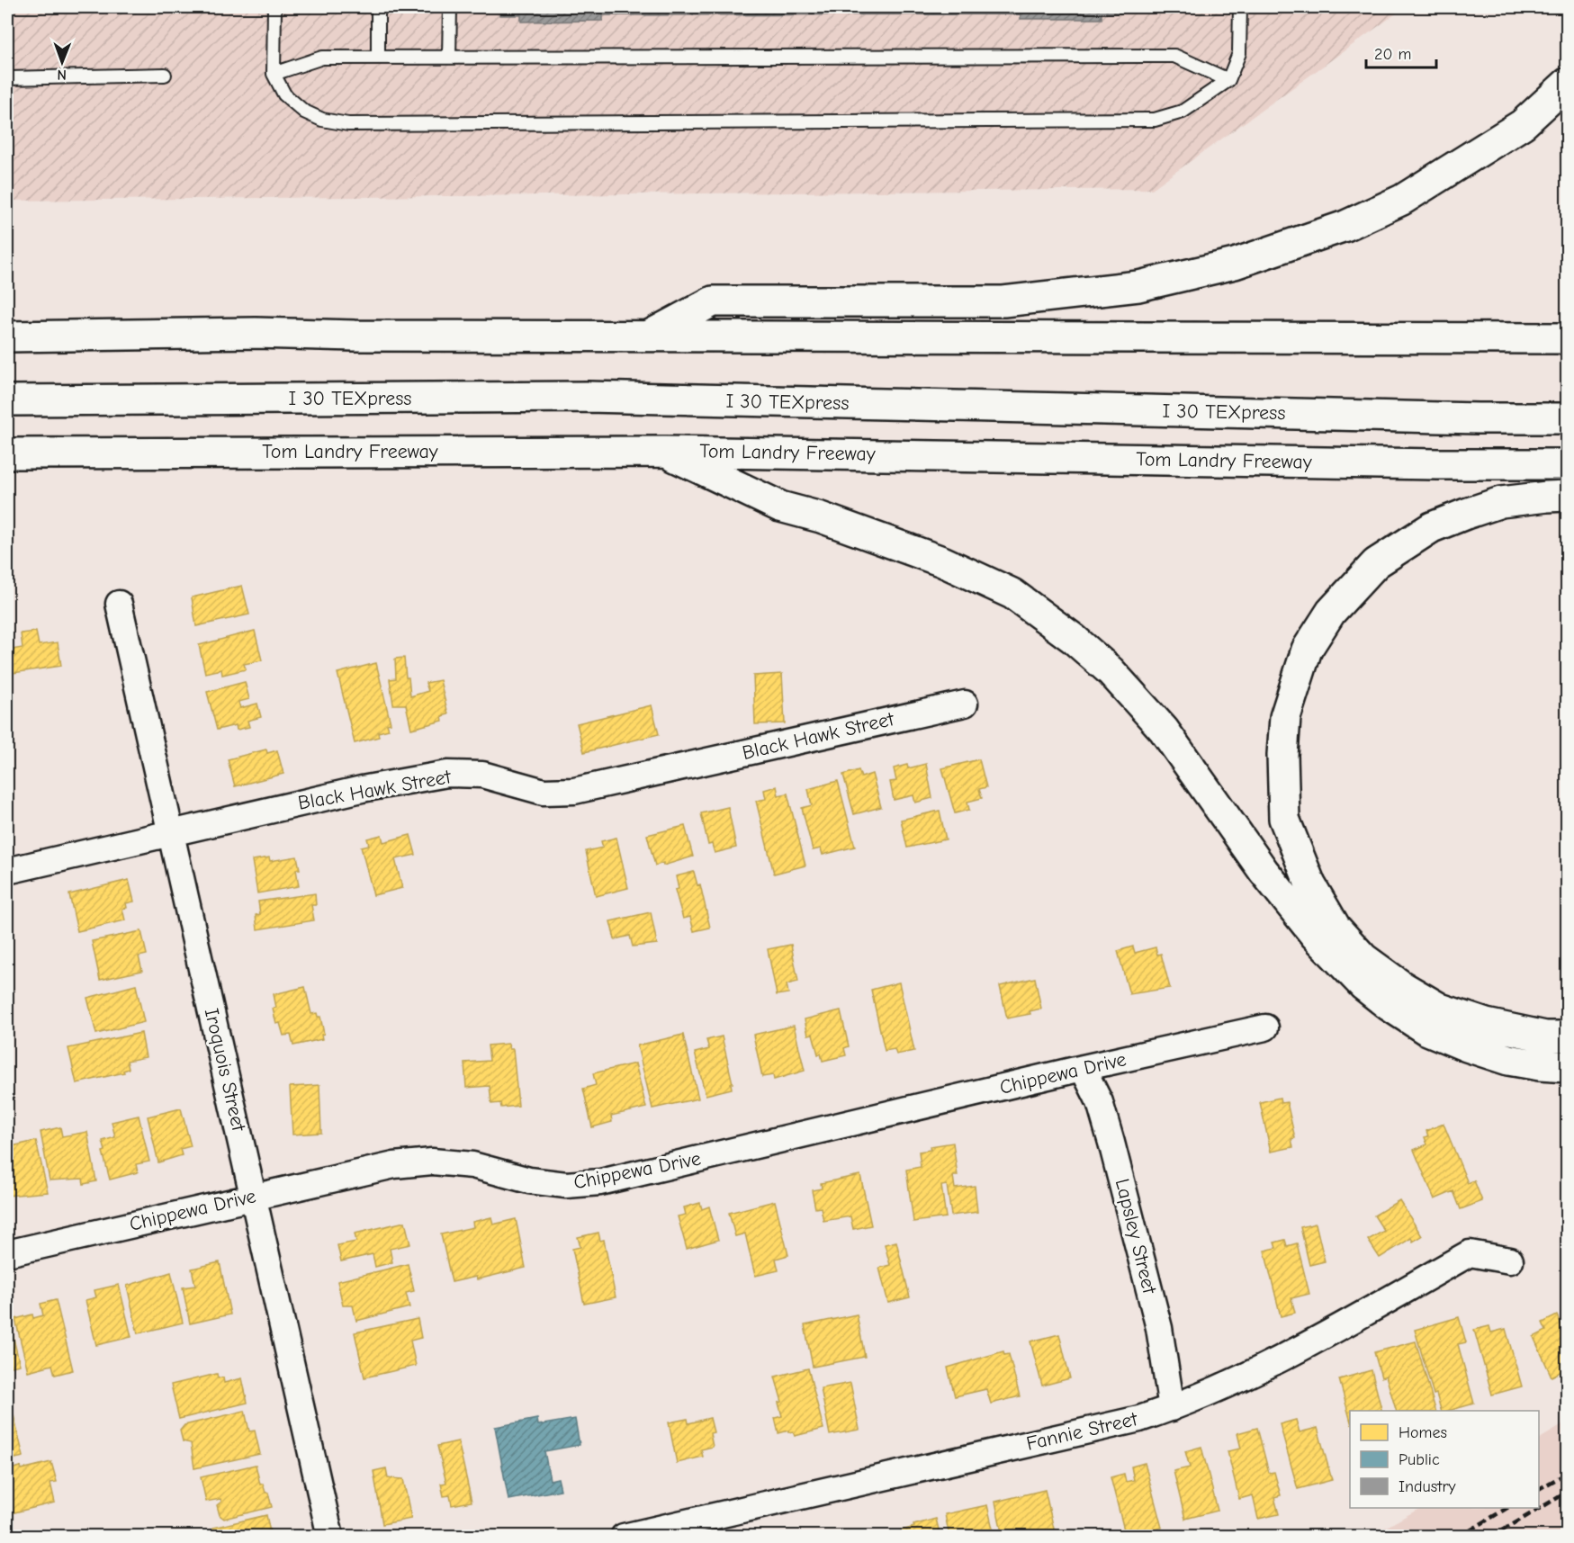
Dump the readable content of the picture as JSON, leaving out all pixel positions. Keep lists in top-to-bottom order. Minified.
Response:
{"streets":{"highway":["I 30 TEXpress","Tom Landry Freeway"],"street":["Black Hawk Street","Iroquois Street","Chippewa Drive","Lapsley Street","Fannie Street"]},"crossings":[["Black Hawk Street","Iroquois Street"],["Iroquois Street","Chippewa Drive"],["Chippewa Drive","Lapsley Street"],["Lapsley Street","Fannie Street"]],"legend":["Homes","Public","Industry"],"scale_bar":"20 m","north":"bottom"}
